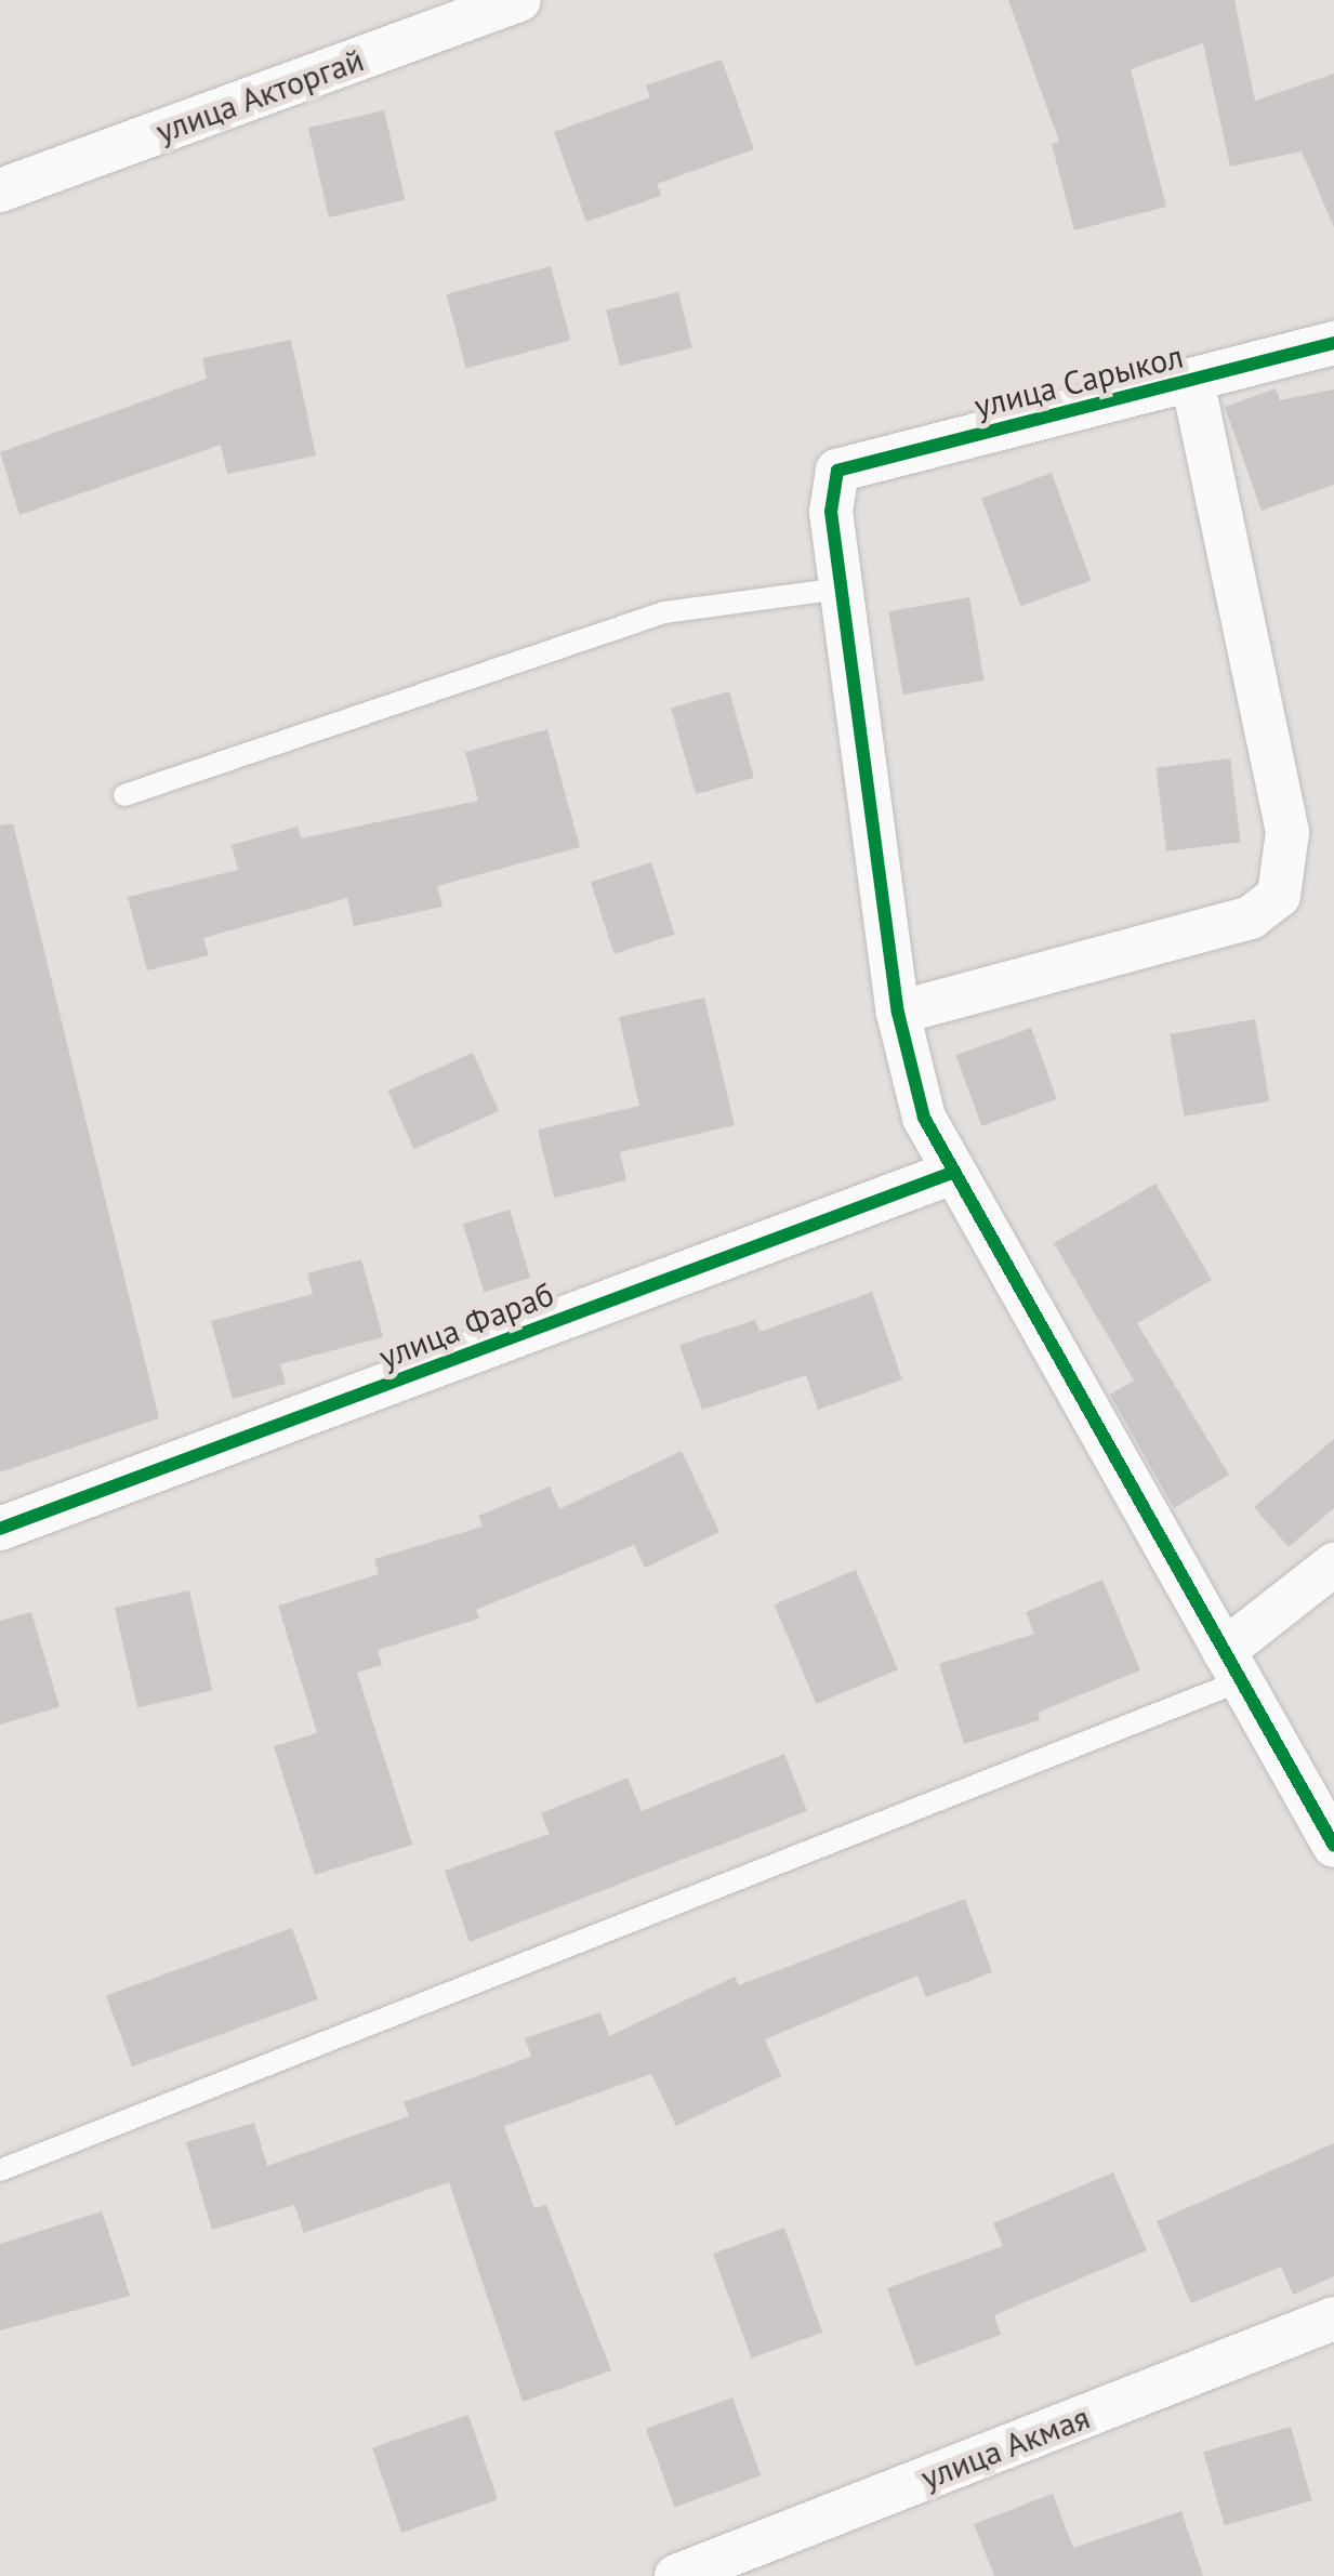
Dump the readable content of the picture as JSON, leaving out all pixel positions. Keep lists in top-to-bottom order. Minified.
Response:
{"streets":{"street":["улица Акторгай","улица Сарыкол","улица Фараб","улица Акмая"]}}
